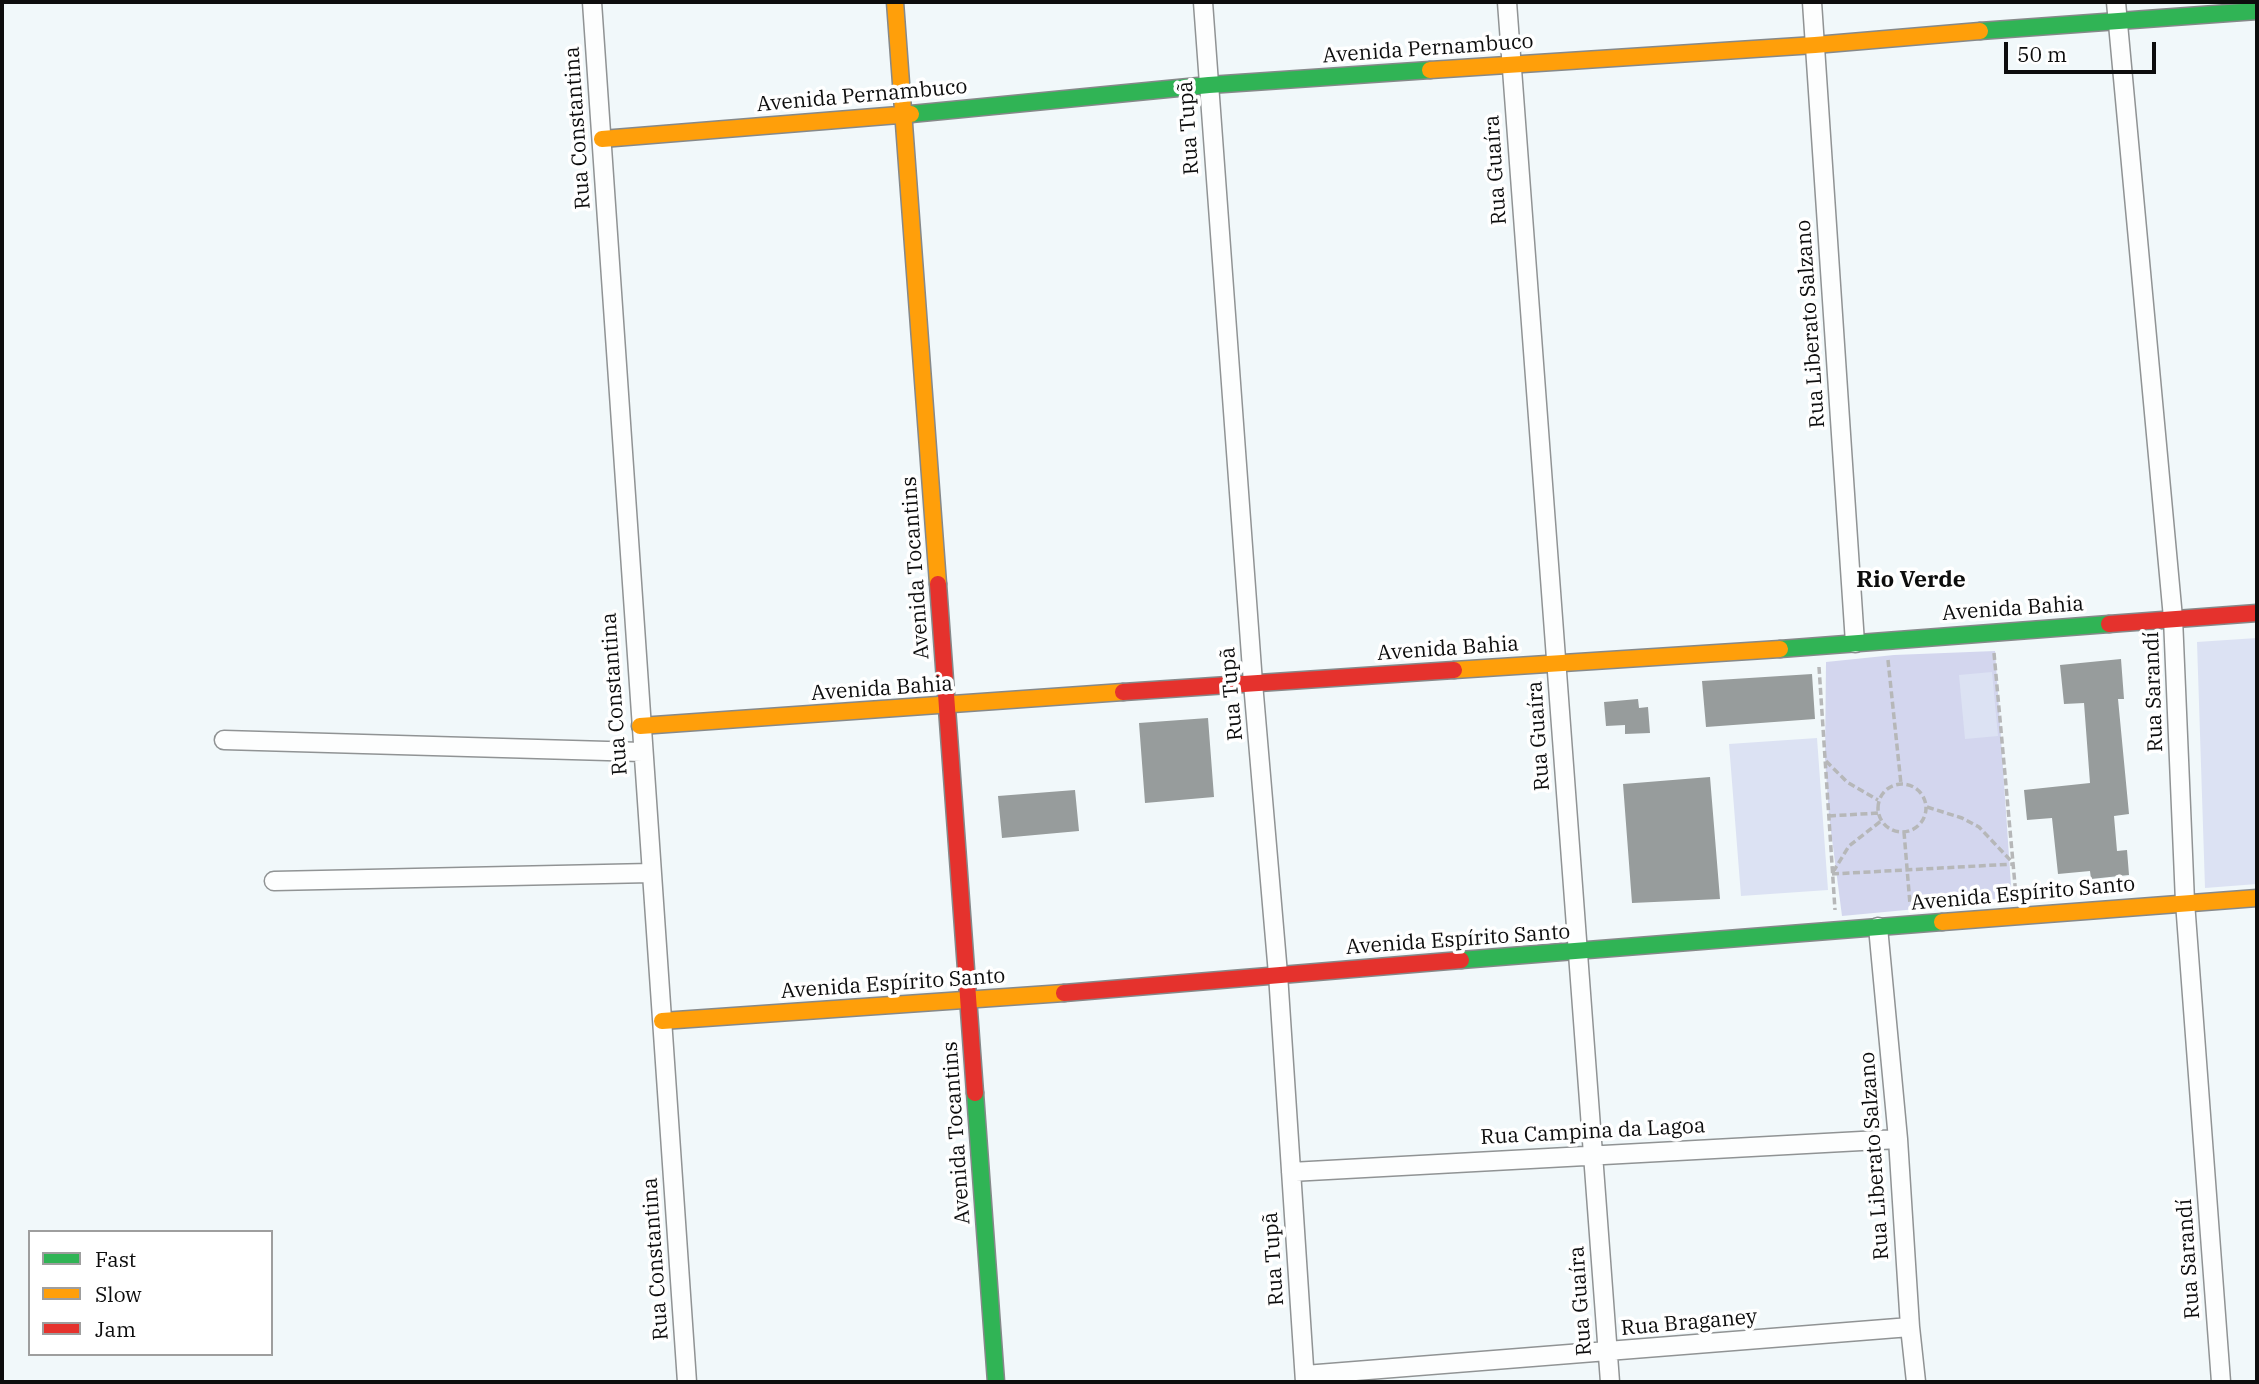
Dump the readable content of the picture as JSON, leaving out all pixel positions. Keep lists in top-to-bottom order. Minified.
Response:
{"streets":{"street":["Avenida Pernambuco","Rua Constantina","Rua Tupã","Rua Guaíra","Rua Liberato Salzano","Avenida Tocantins","Avenida Bahia","Rua Sarandí","Avenida Espírito Santo","Rua Campina da Lagoa","Rua Braganey"]},"crossings":[["Avenida Pernambuco","Rua Constantina"],["Avenida Pernambuco","Rua Tupã"],["Avenida Pernambuco","Rua Guaíra"],["Avenida Pernambuco","Rua Liberato Salzano"],["Avenida Pernambuco","Avenida Tocantins"],["Avenida Pernambuco","Rua Sarandí"],["Rua Constantina","Avenida Bahia"],["Rua Constantina","Avenida Espírito Santo"],["Rua Tupã","Avenida Bahia"],["Rua Tupã","Avenida Espírito Santo"],["Rua Tupã","Rua Campina da Lagoa"],["Rua Tupã","Rua Braganey"],["Rua Guaíra","Avenida Bahia"],["Rua Guaíra","Avenida Espírito Santo"],["Rua Guaíra","Rua Campina da Lagoa"],["Rua Guaíra","Rua Braganey"],["Rua Liberato Salzano","Avenida Bahia"],["Rua Liberato Salzano","Avenida Espírito Santo"],["Rua Liberato Salzano","Rua Campina da Lagoa"],["Rua Liberato Salzano","Rua Braganey"],["Avenida Tocantins","Avenida Bahia"],["Avenida Tocantins","Avenida Espírito Santo"],["Avenida Bahia","Rua Sarandí"],["Rua Sarandí","Avenida Espírito Santo"]],"districts":["Rio Verde"],"legend":["Fast","Slow","Jam"],"scale_bar":"50 m"}
